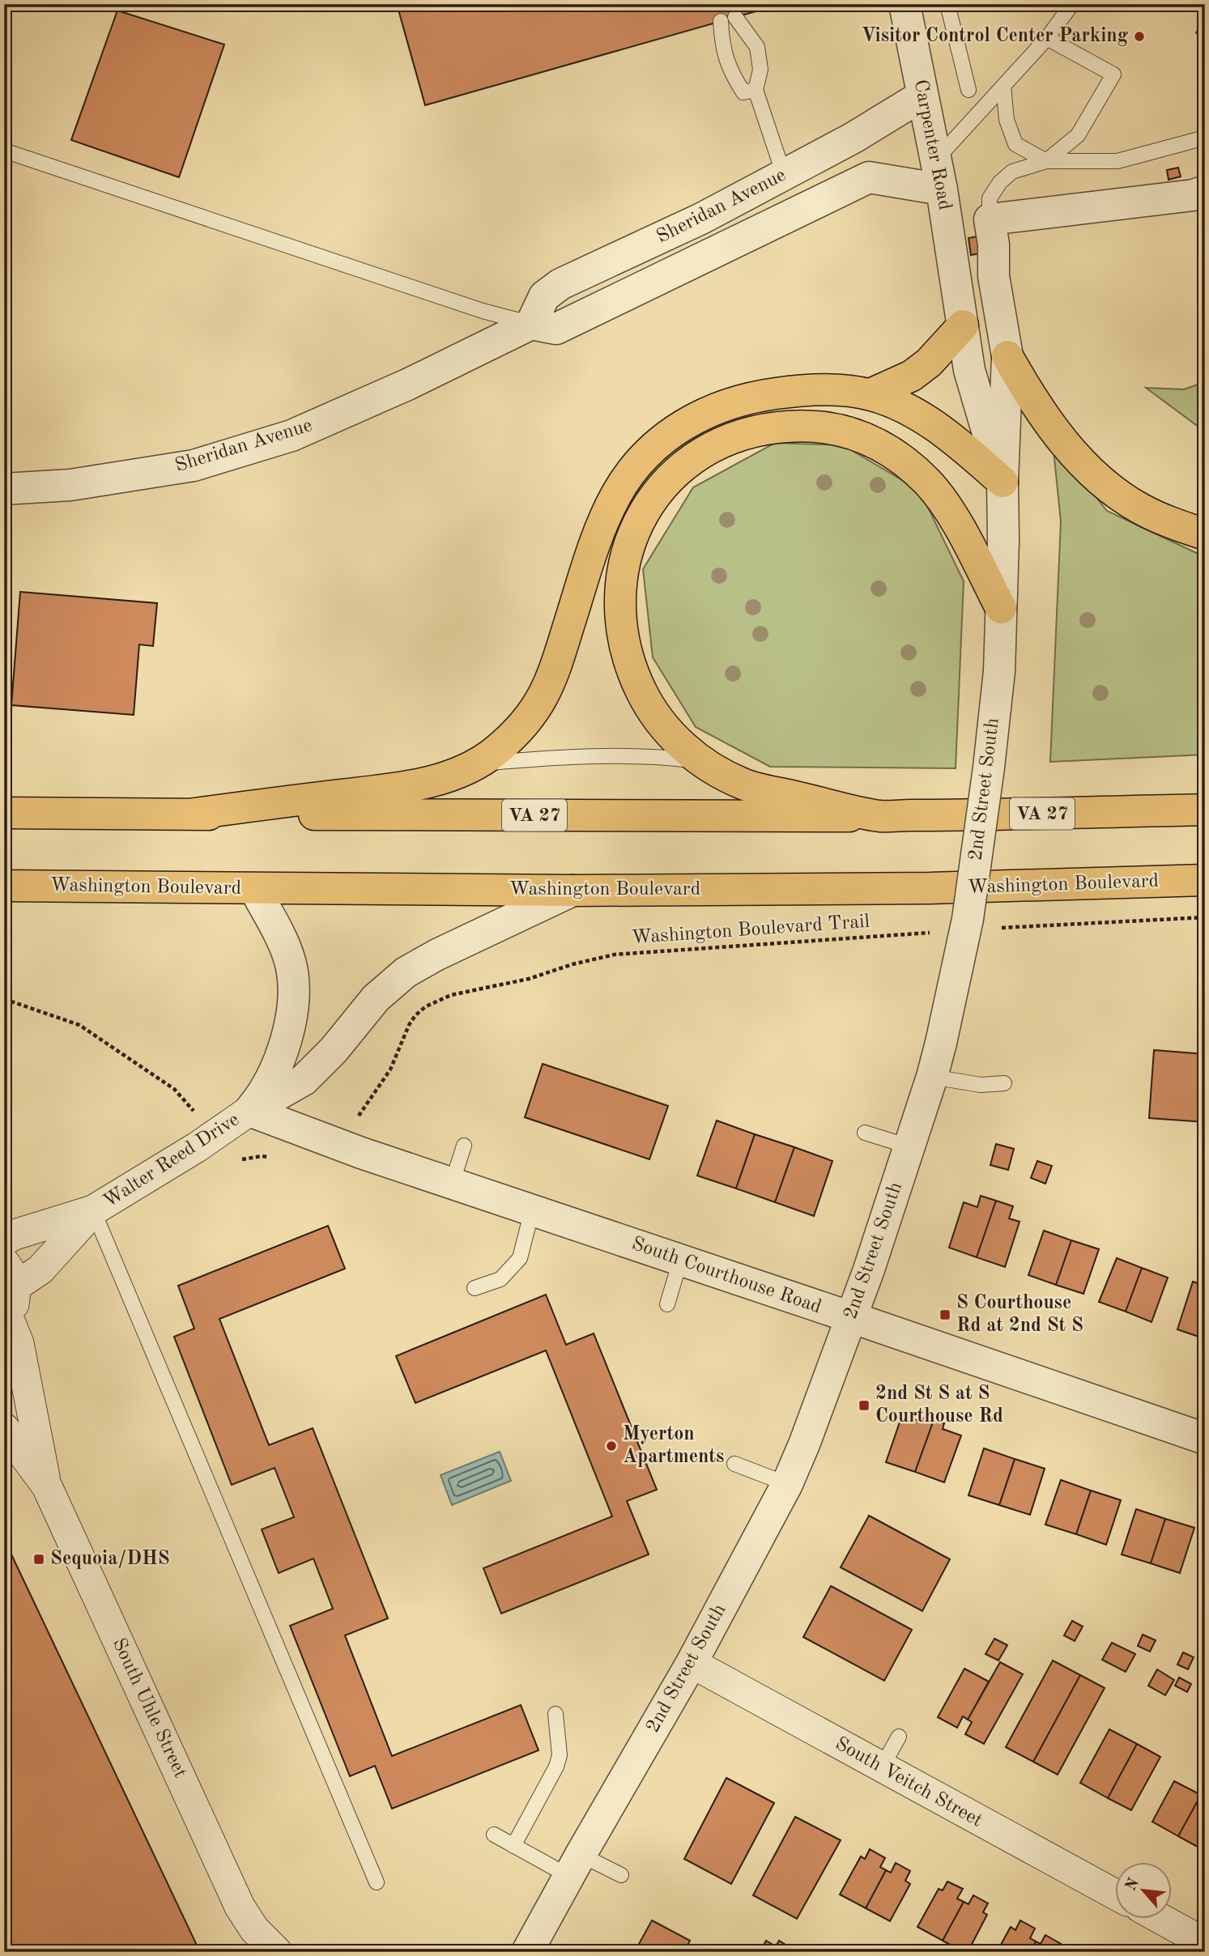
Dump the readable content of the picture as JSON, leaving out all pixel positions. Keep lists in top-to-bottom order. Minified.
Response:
{"streets":{"highway":["VA 27","Washington Boulevard"],"street":["Carpenter Road","Sheridan Avenue","2nd Street South","Walter Reed Drive","South Courthouse Road","South Uhle Street","South Veitch Street"],"path":["Washington Boulevard Trail"]},"crossings":[["Carpenter Road","Sheridan Avenue"],["Carpenter Road","2nd Street South"],["2nd Street South","South Courthouse Road"],["2nd Street South","South Veitch Street"],["Washington Boulevard","Walter Reed Drive"],["Walter Reed Drive","South Courthouse Road"]],"places":{"other":["Visitor Control Center Parking","Myerton Apartments"],"transit":["S Courthouse Rd at 2nd St S","2nd St S at S Courthouse Rd","Sequoia/DHS"]},"north":"top left"}
